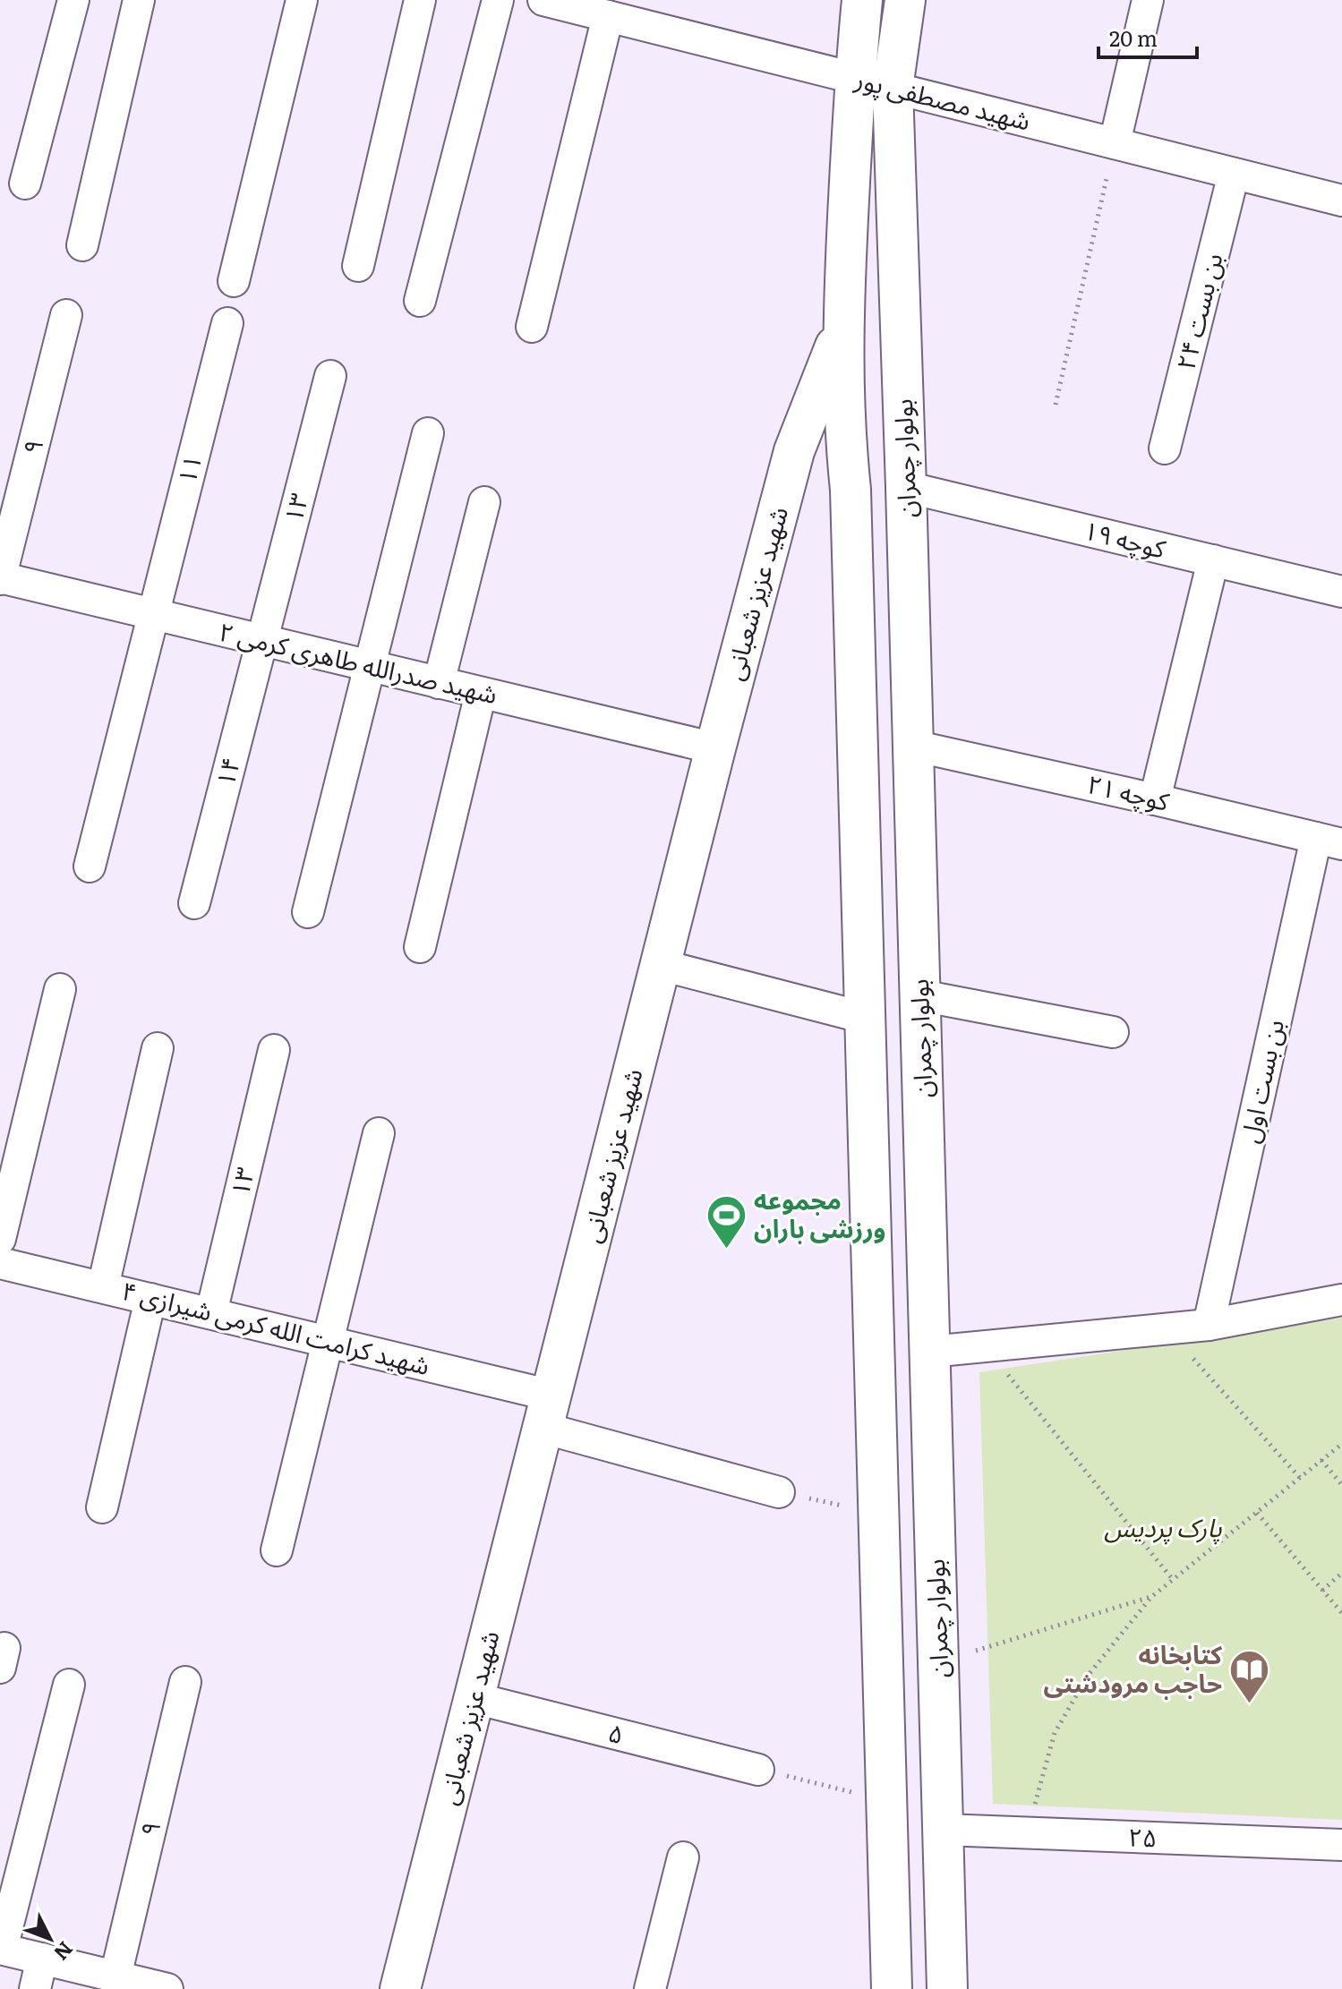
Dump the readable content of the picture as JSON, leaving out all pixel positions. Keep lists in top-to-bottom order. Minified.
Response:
{"streets":{"main road":["بولوار چمران","شهید عزیز شعبانی"],"street":["شهید مصطفی پور","بن بست ۲۴","۹","۱۱","۱۳","کوچه ۱۹","شهید صدرالله طاهری کرمی ۲","۱۴","کوچه ۲۱","بن بست اول","شهید کرامت الله کرمی شیرازی ۴","۵","۲۵"]},"crossings":[["شهید مصطفی پور","بن بست ۲۴"],["شهید مصطفی پور","بولوار چمران"],["۹","شهید صدرالله طاهری کرمی ۲"],["بولوار چمران","کوچه ۱۹"],["بولوار چمران","کوچه ۲۱"],["بولوار چمران","۲۵"],["۱۱","شهید صدرالله طاهری کرمی ۲"],["۱۳","شهید صدرالله طاهری کرمی ۲"],["۱۳","۱۴"],["۱۳","شهید کرامت الله کرمی شیرازی ۴"],["شهید عزیز شعبانی","شهید صدرالله طاهری کرمی ۲"],["شهید عزیز شعبانی","شهید کرامت الله کرمی شیرازی ۴"],["شهید عزیز شعبانی","۵"],["شهید صدرالله طاهری کرمی ۲","۱۴"],["کوچه ۲۱","بن بست اول"]],"parks":["پارک پردیس"],"places":{"sports":["مجموعه ورزشی باران"],"library":["کتابخانه حاجب مرودشتی"]},"scale_bar":"20 m","north":"bottom right"}
